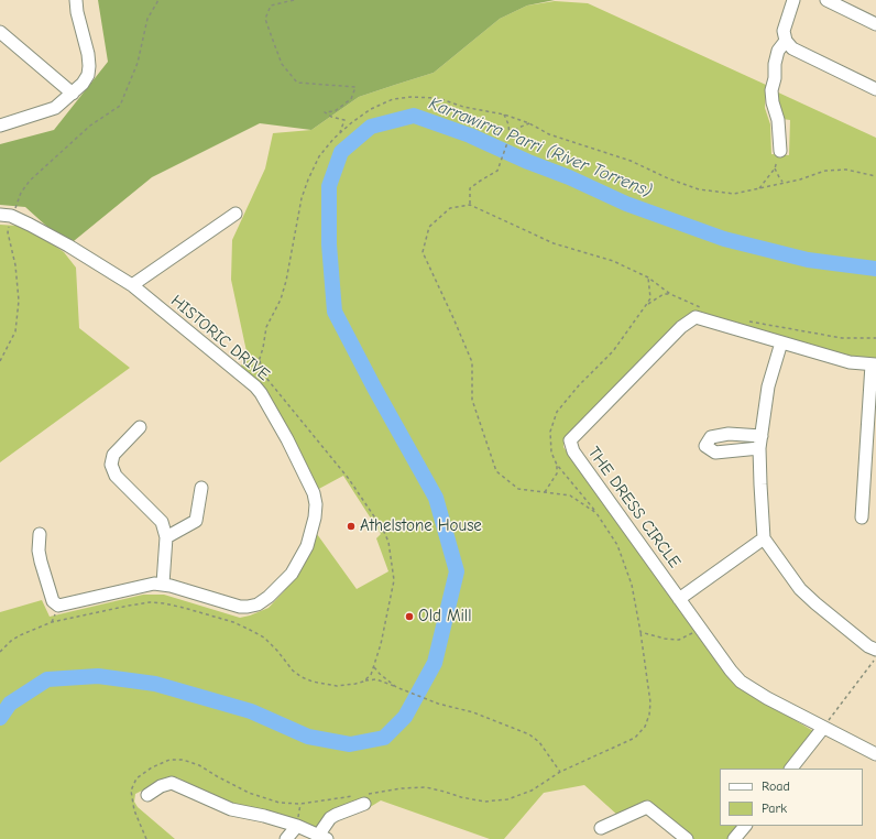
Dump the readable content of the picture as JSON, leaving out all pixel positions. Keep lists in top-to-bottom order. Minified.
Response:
{"streets":{"street":["HISTORIC DRIVE","THE DRESS CIRCLE"]},"water":["Karrawirra Parri (River Torrens)"],"places":["Athelstone House","Old Mill"],"legend":["Road","Park"]}
